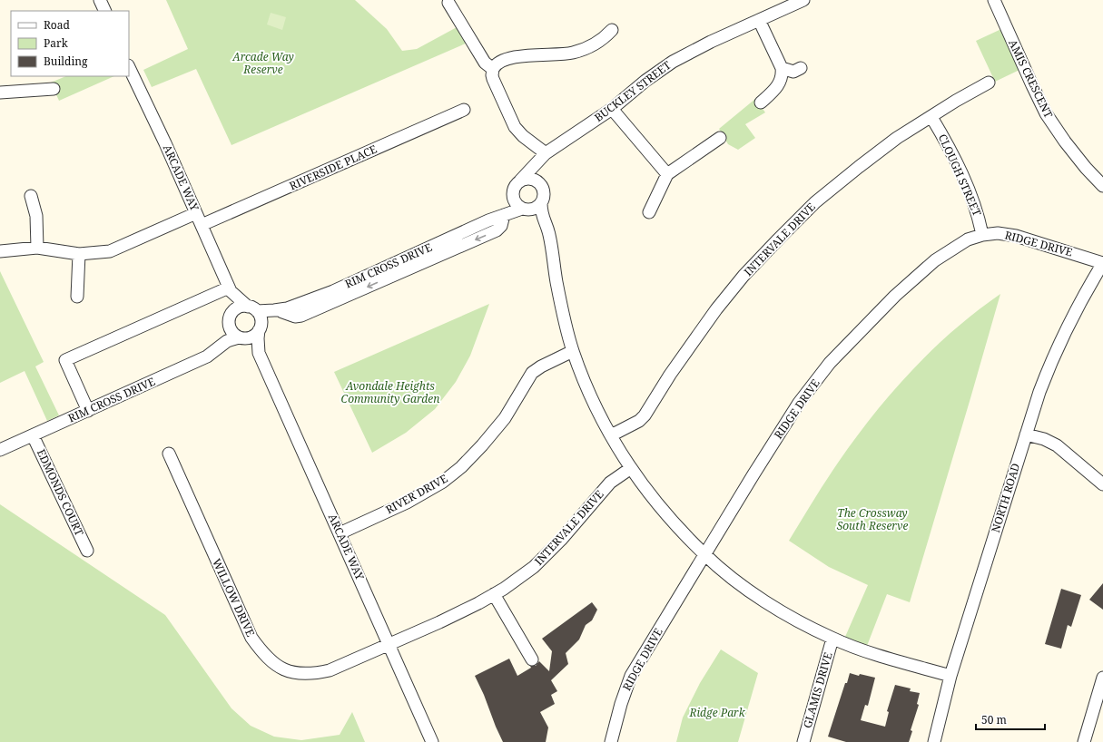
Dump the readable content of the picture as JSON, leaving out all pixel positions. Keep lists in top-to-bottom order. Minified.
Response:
{"streets":{"street":["AMIS CRESCENT","BUCKLEY STREET","RIVERSIDE PLACE","CLOUGH STREET","ARCADE WAY","INTERVALE DRIVE","RIDGE DRIVE","RIM CROSS DRIVE","EDMONDS COURT","RIVER DRIVE","NORTH ROAD","WILLOW DRIVE","GLAMIS DRIVE"]},"crossings":[["BUCKLEY STREET","RIM CROSS DRIVE"],["RIVERSIDE PLACE","ARCADE WAY"],["CLOUGH STREET","INTERVALE DRIVE"],["CLOUGH STREET","RIDGE DRIVE"],["ARCADE WAY","INTERVALE DRIVE"],["ARCADE WAY","RIM CROSS DRIVE"],["ARCADE WAY","RIVER DRIVE"],["ARCADE WAY","WILLOW DRIVE"],["INTERVALE DRIVE","WILLOW DRIVE"],["RIDGE DRIVE","NORTH ROAD"],["RIM CROSS DRIVE","EDMONDS COURT"]],"parks":["Arcade Way Reserve","Avondale Heights Community Garden","The Crossway South Reserve","Ridge Park"],"legend":["Road","Park","Building"],"scale_bar":"50 m"}
